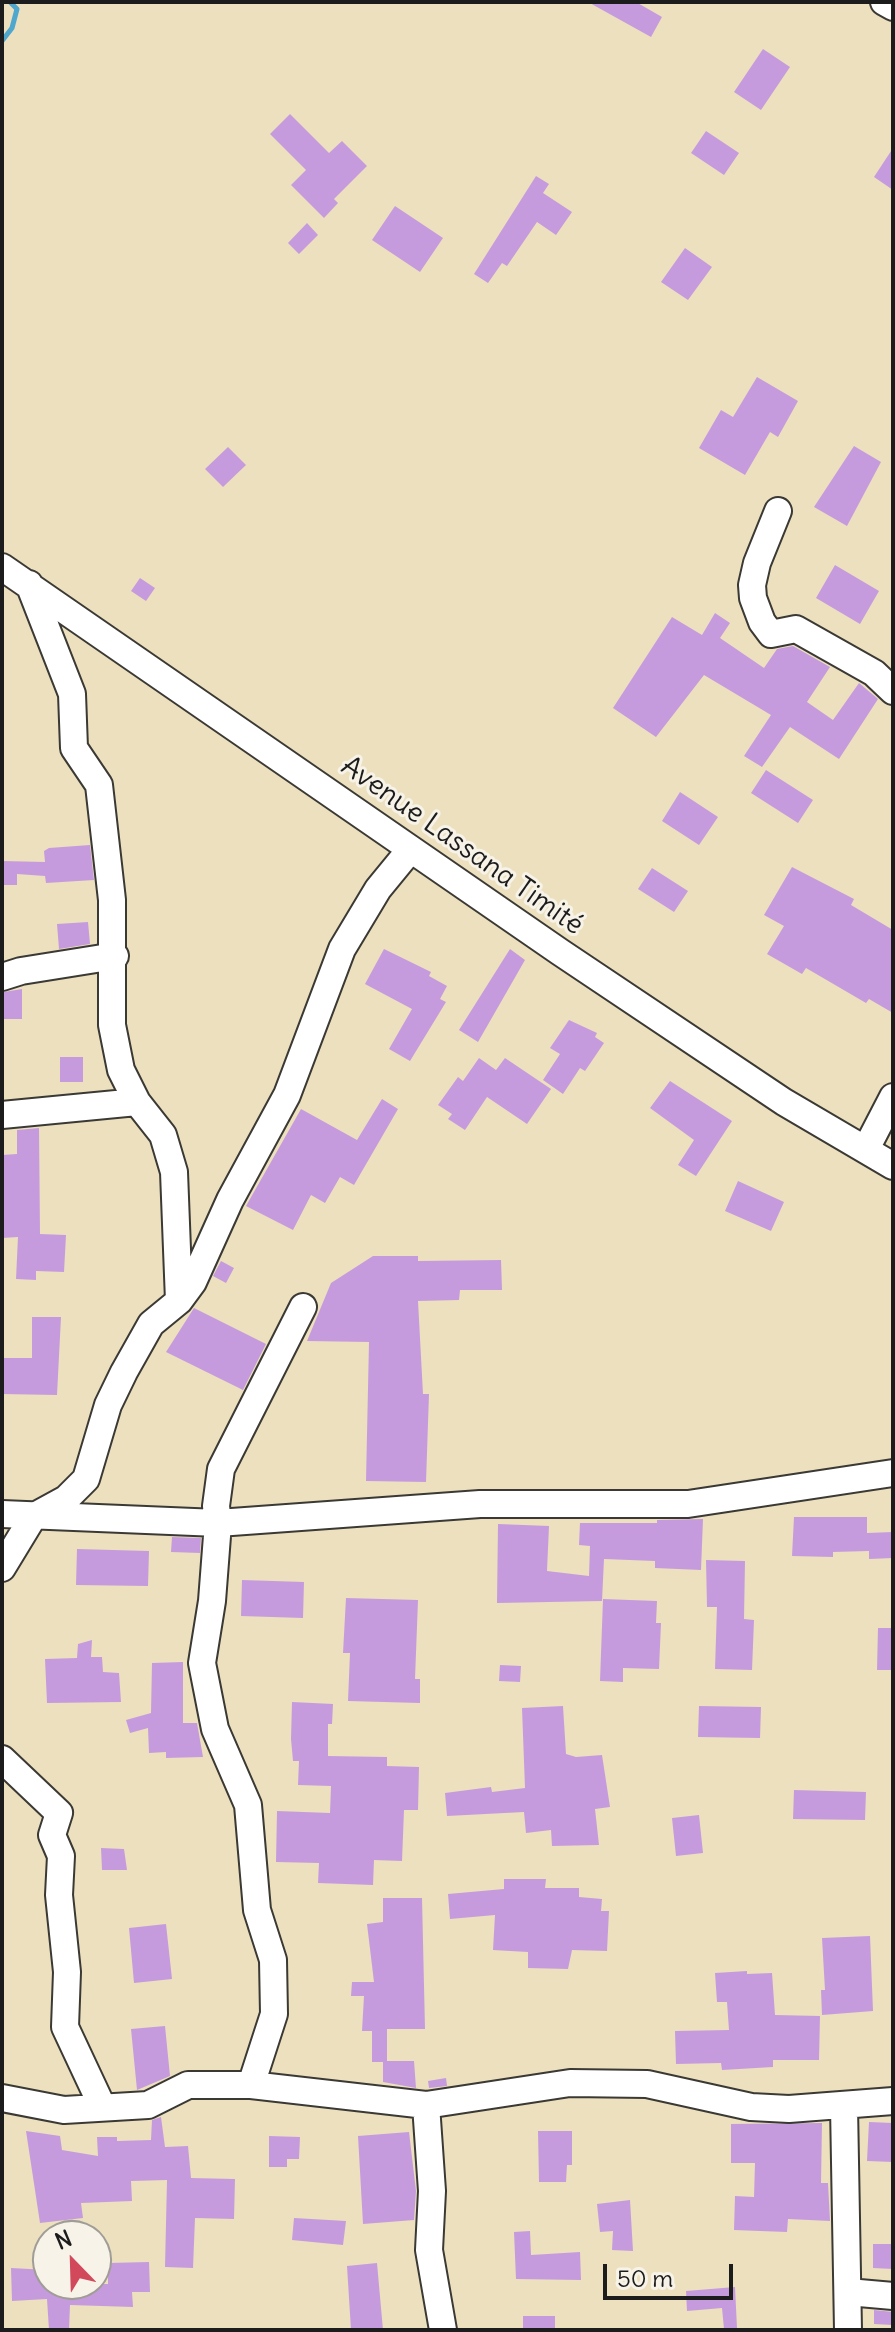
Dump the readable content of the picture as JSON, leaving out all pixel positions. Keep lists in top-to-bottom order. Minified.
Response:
{"streets":{"street":["Avenue Lassana Timité"]},"scale_bar":"50 m","north":"top left"}
